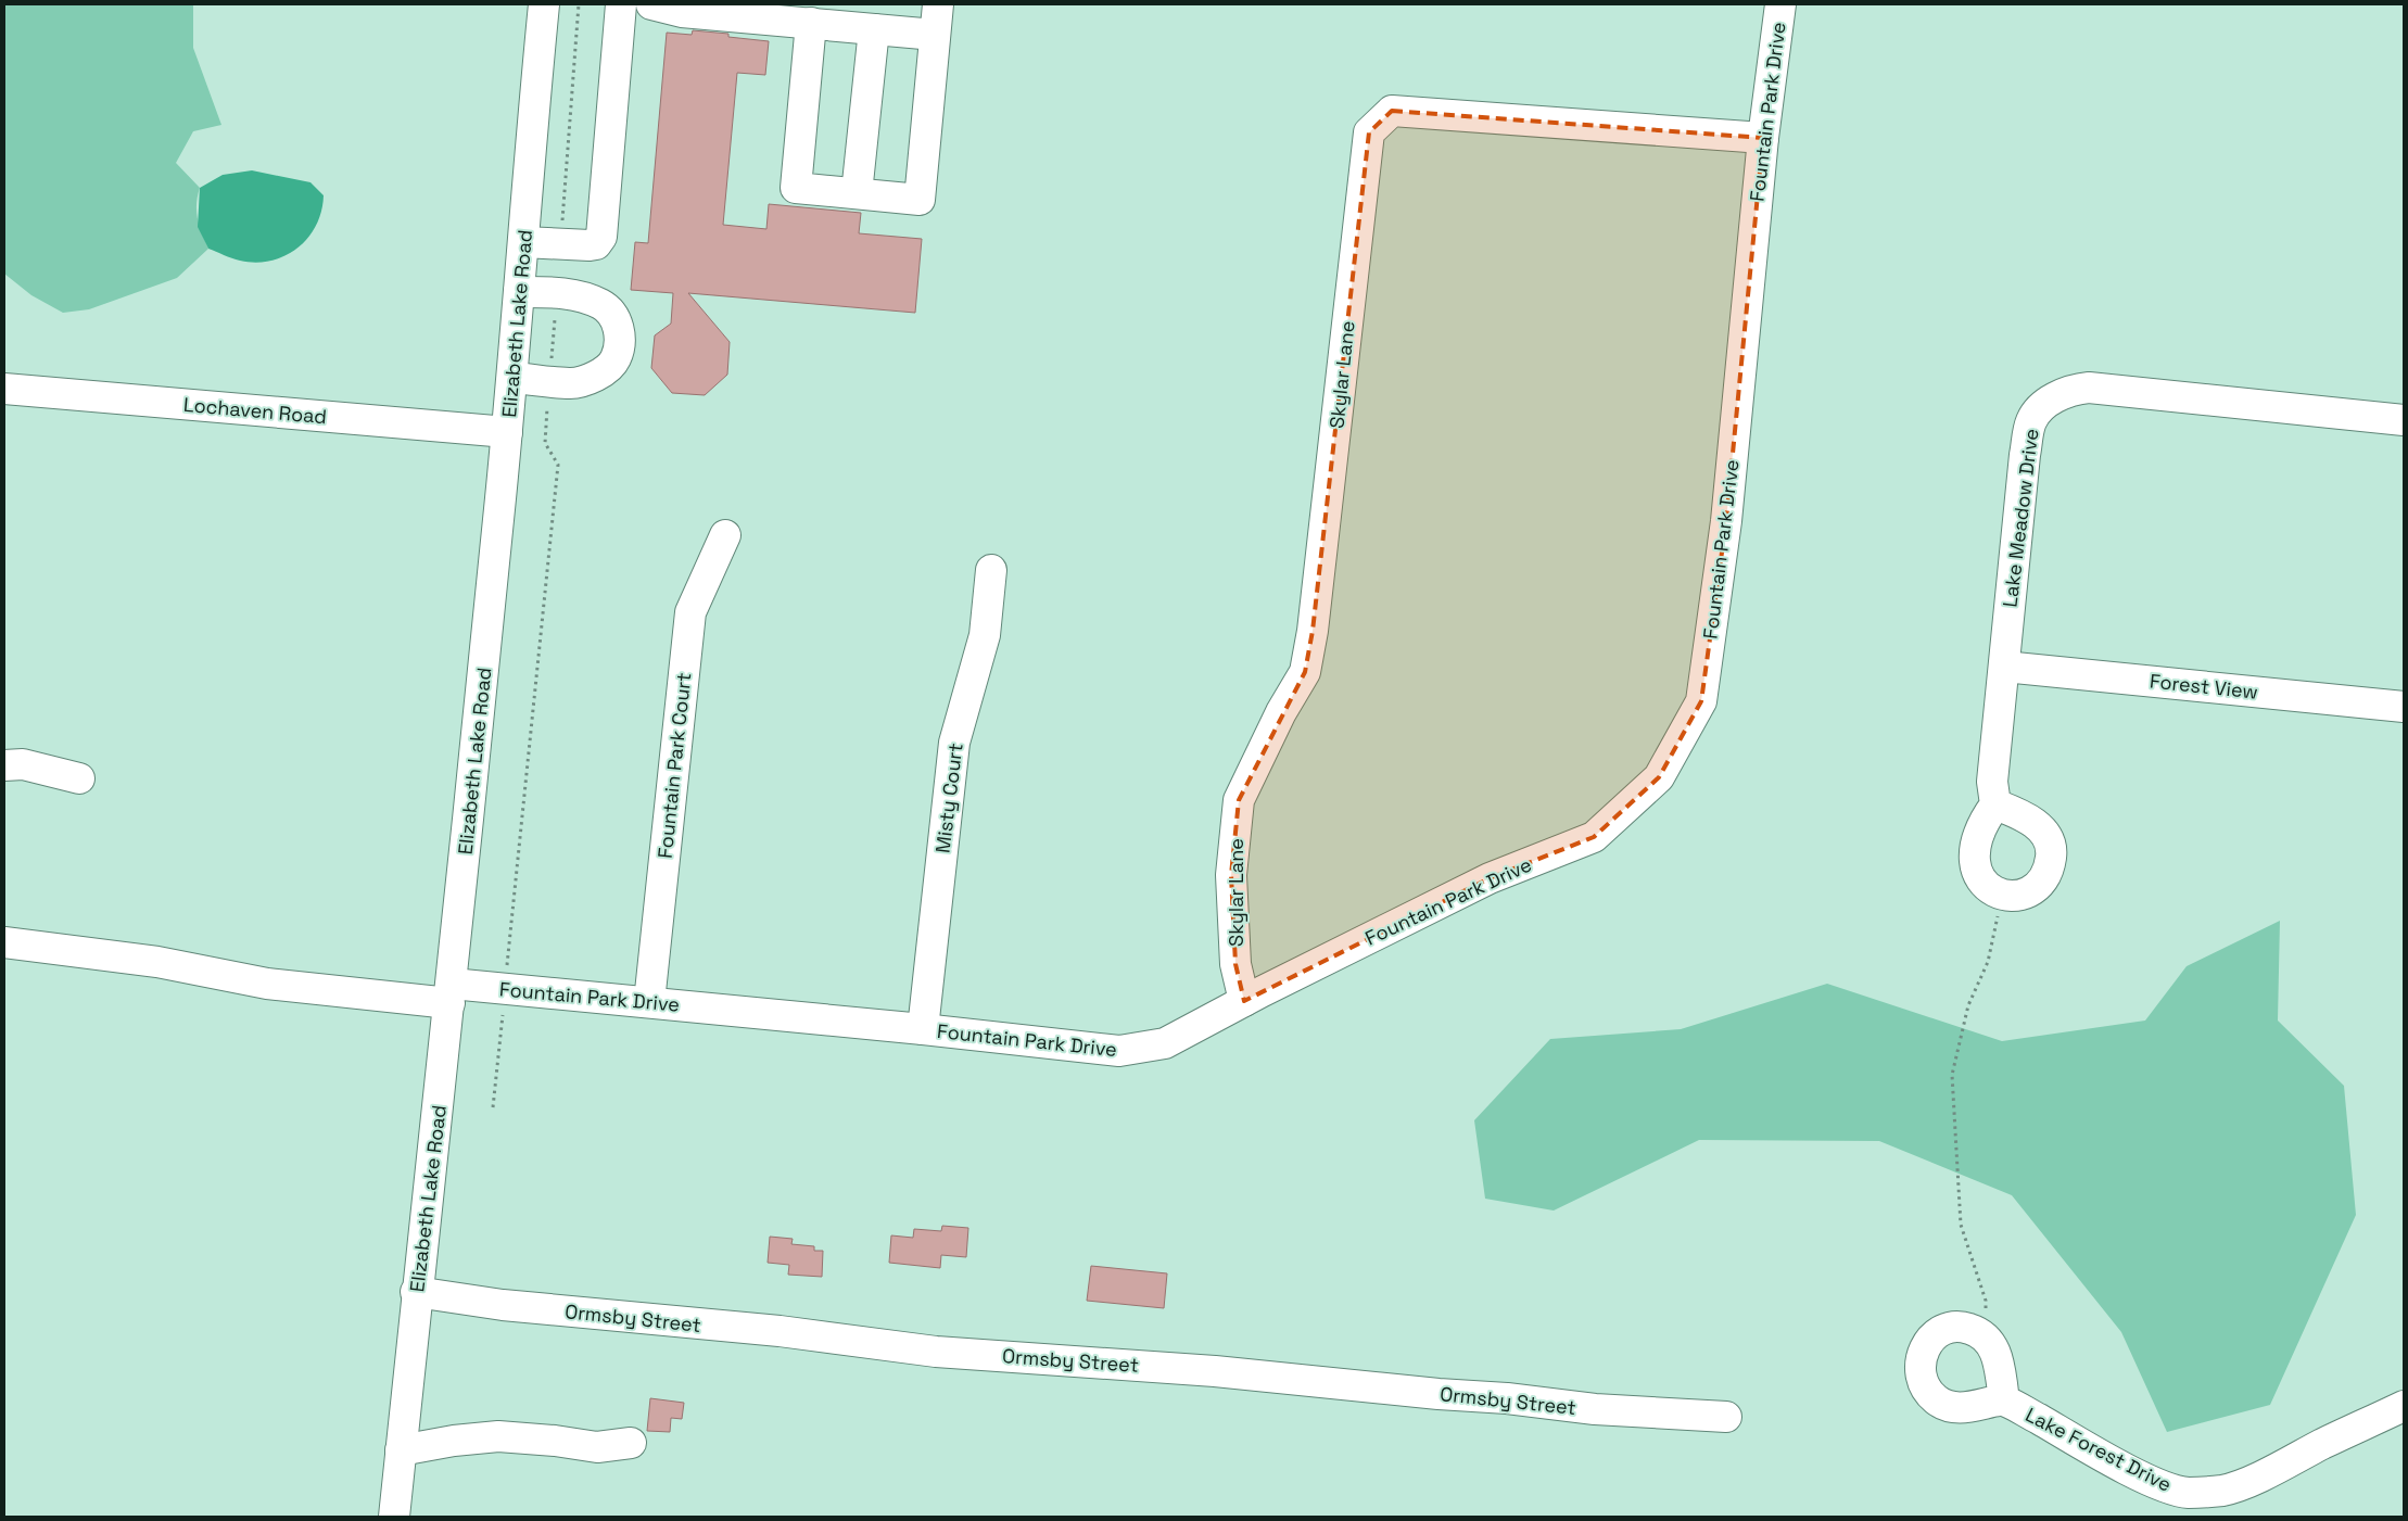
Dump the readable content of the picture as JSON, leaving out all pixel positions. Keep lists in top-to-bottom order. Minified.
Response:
{"streets":{"street":["Fountain Park Drive","Elizabeth Lake Road","Skylar Lane","Lochaven Road","Lake Meadow Drive","Forest View","Fountain Park Court","Misty Court","Ormsby Street","Lake Forest Drive"]},"crossings":[["Fountain Park Drive","Elizabeth Lake Road"],["Fountain Park Drive","Skylar Lane"],["Fountain Park Drive","Fountain Park Court"],["Fountain Park Drive","Misty Court"],["Elizabeth Lake Road","Lochaven Road"],["Elizabeth Lake Road","Ormsby Street"],["Lake Meadow Drive","Forest View"]]}
